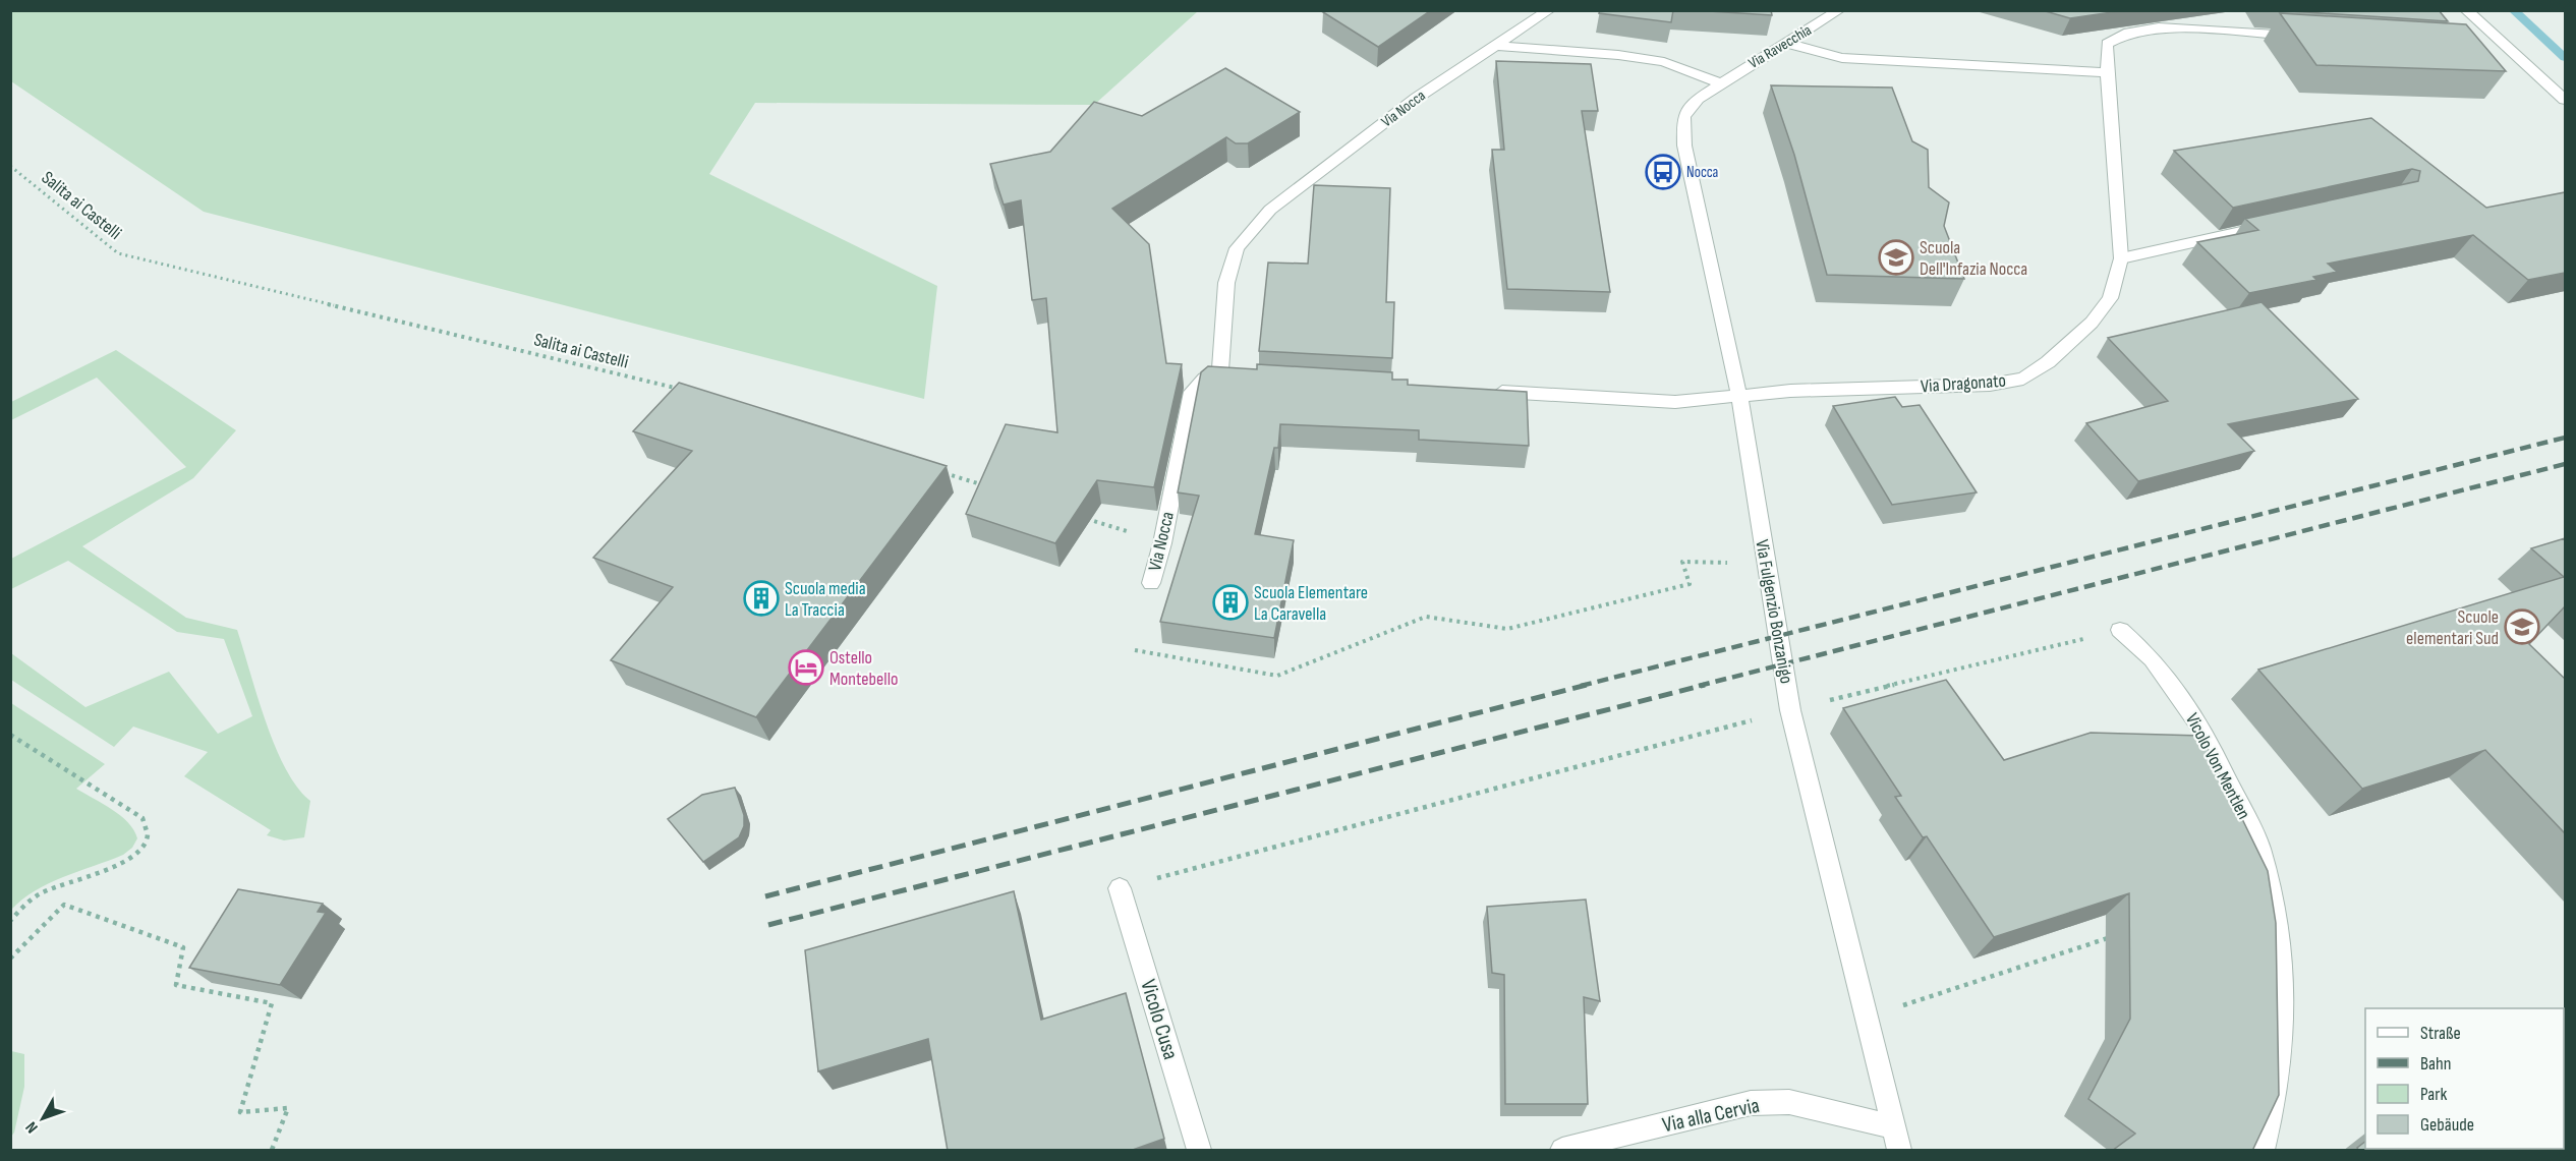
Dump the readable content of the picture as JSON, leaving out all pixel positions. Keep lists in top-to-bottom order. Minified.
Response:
{"streets":{"street":["Via Ravecchia","Via Nocca","Via Dragonato","Via Fulgenzio Bonzanigo","Vicolo Von Mentlen","Vicolo Cusa","Via alla Cervia"],"path":["Salita ai Castelli"]},"crossings":[["Via Ravecchia","Via Fulgenzio Bonzanigo"],["Via Dragonato","Via Fulgenzio Bonzanigo"],["Via Fulgenzio Bonzanigo","Via alla Cervia"]],"places":{"bus stop":["Nocca"],"school or university":["Scuola Dell'Infazia Nocca","Scuole elementari Sud"],"building":["Scuola media La Traccia","Scuola Elementare La Caravella"],"hotel":["Ostello Montebello"]},"legend":["Straße","Bahn","Park","Gebäude"],"north":"bottom left"}
